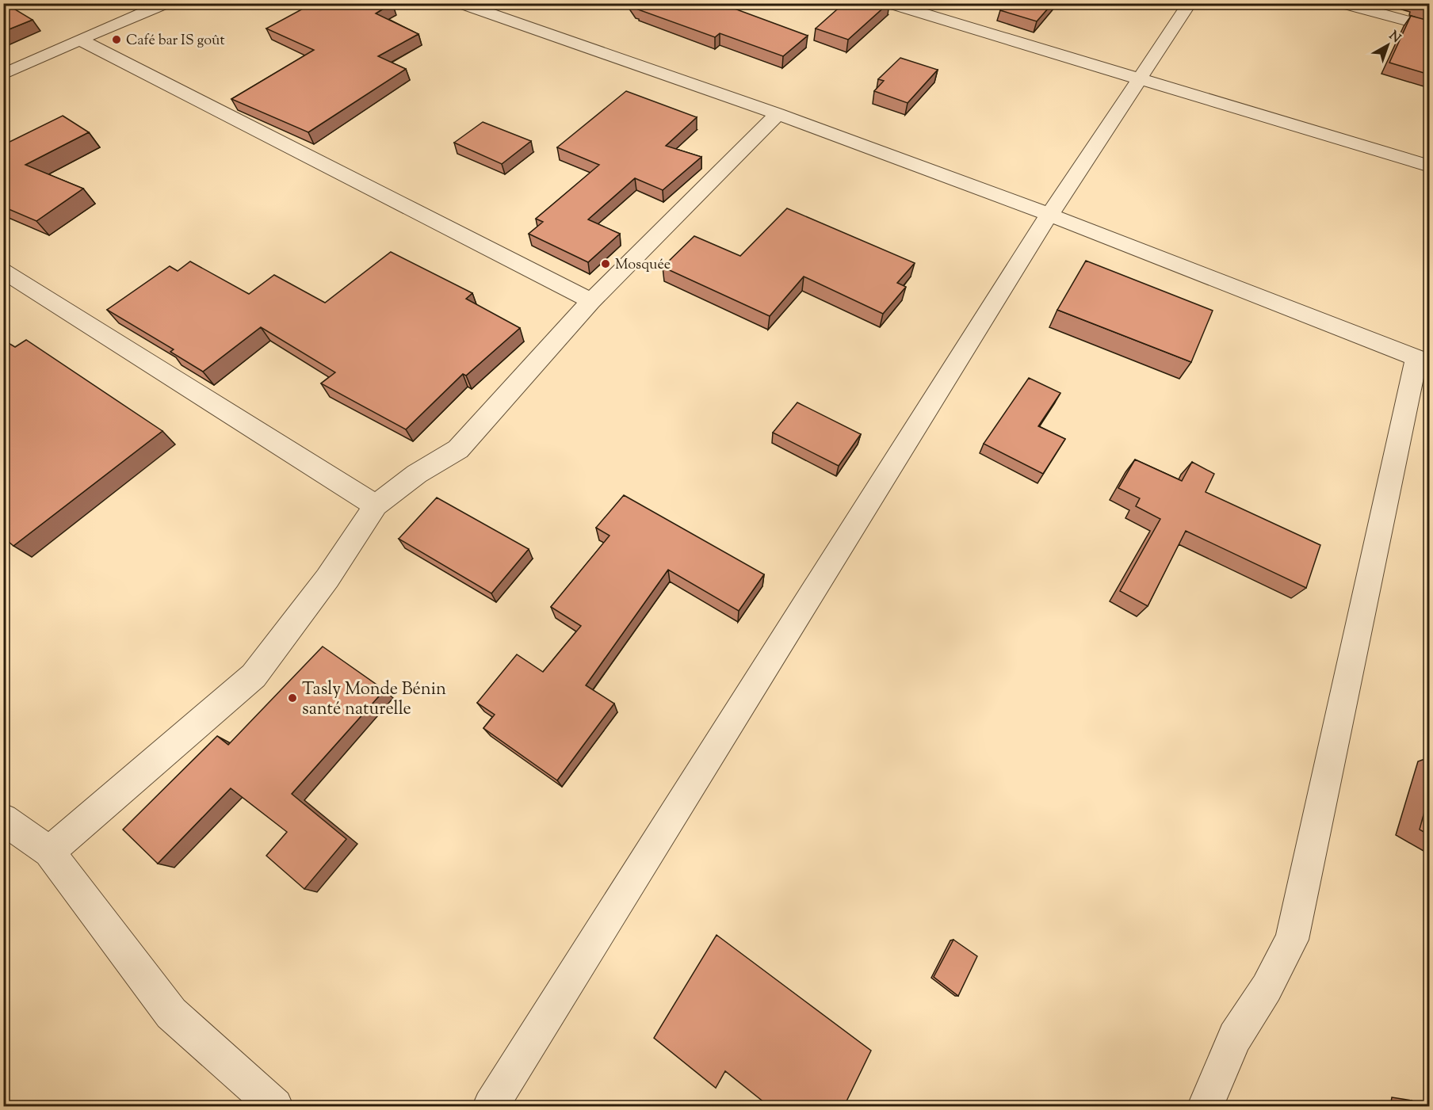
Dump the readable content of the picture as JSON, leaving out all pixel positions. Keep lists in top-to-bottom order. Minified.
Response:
{"places":["Café bar IS goût","Mosquée","Tasly Monde Bénin santé naturelle"],"north":"top right"}
